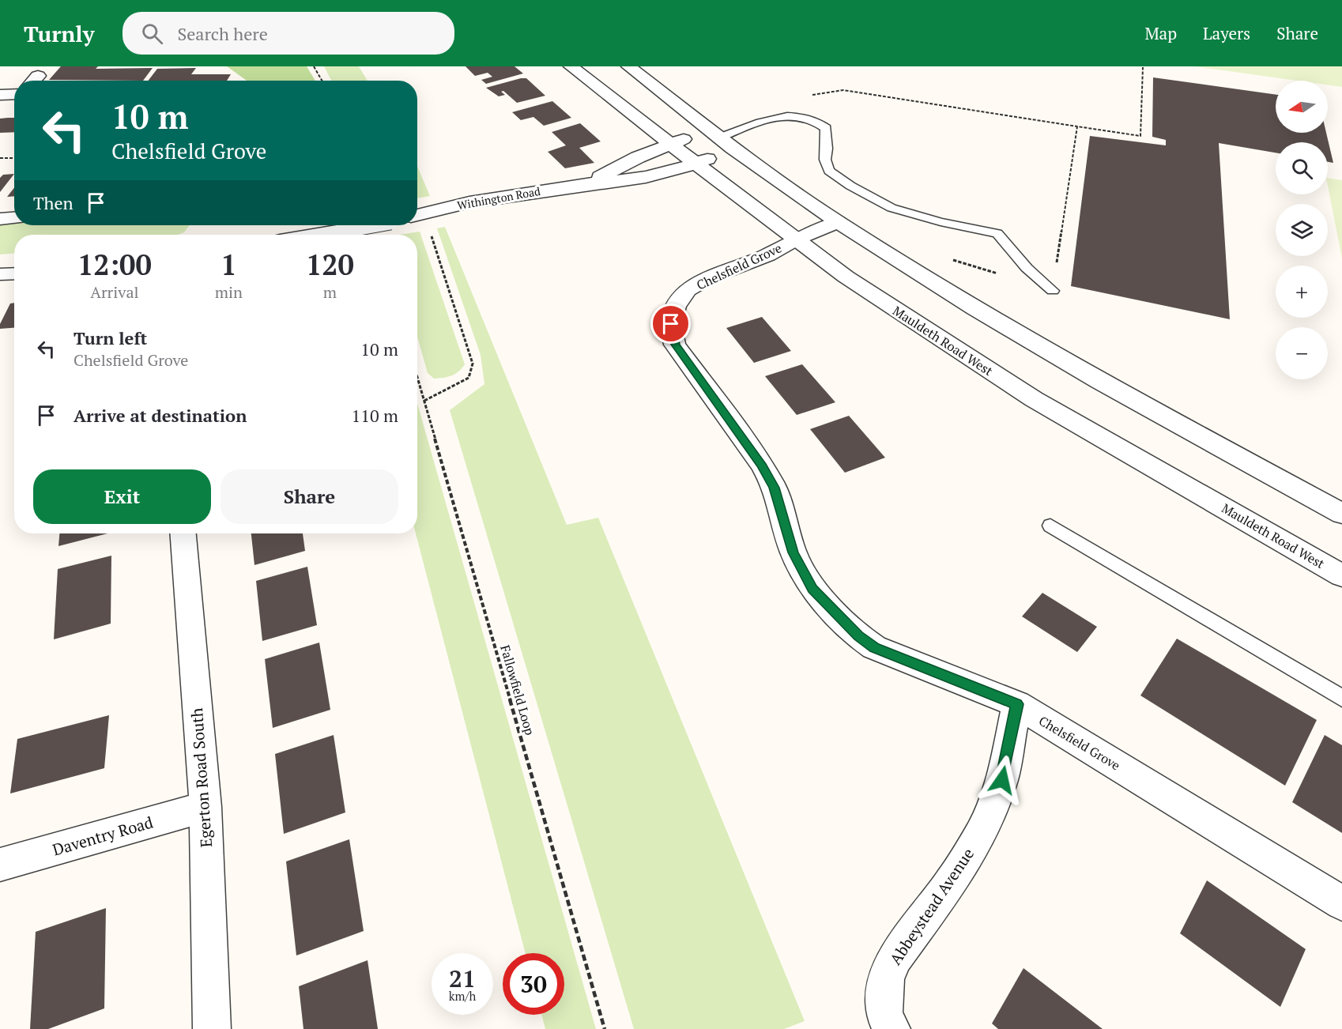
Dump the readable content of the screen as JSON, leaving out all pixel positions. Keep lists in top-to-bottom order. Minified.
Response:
{"streets":{"street":["Withington Road","Chelsfield Grove","Mauldeth Road West","Egerton Road South","Daventry Road","Abbeystead Avenue"],"path":["Fallowfield Loop"]},"crossings":[["Withington Road","Mauldeth Road West"],["Chelsfield Grove","Mauldeth Road West"],["Chelsfield Grove","Abbeystead Avenue"],["Egerton Road South","Daventry Road"]],"north":"left","page":{"header":"Turnly","search":"Search here","nav":["Map","Layers","Share"],"map_buttons":["+","−"],"turn":["10 m","Chelsfield Grove"],"then":"Then","eta":["12:00","Arrival","1","min","120","m"],"list":[{"name":"Turn left","note":"Chelsfield Grove","value":"10 m"},{"name":"Arrive at destination","value":"110 m"}],"buttons":["Exit","Share"],"speed":"21 km/h","limit":"30"}}
